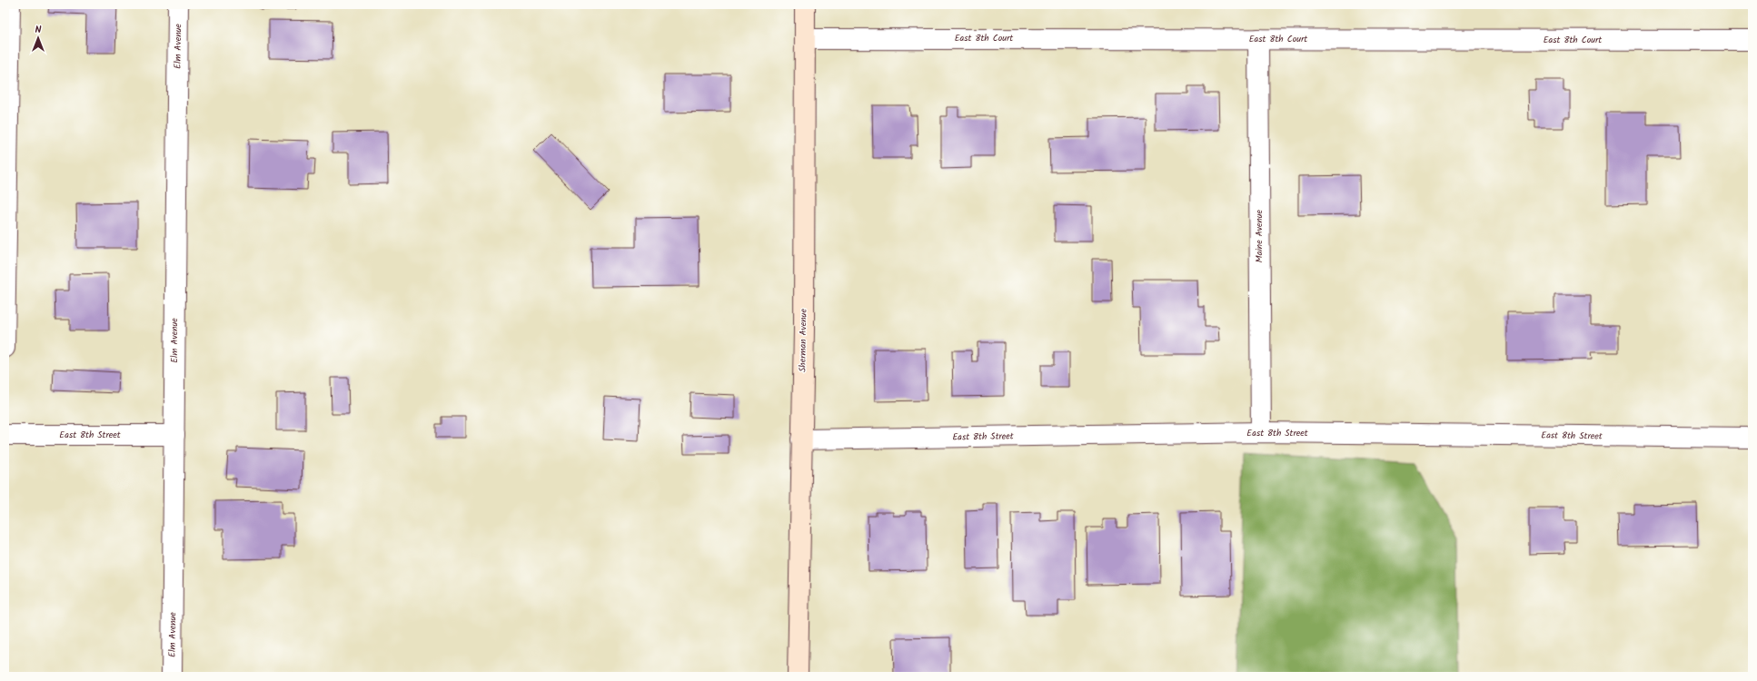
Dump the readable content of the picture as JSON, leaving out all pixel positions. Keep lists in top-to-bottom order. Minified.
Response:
{"streets":{"street":["East 8th Court","Elm Avenue","Maine Avenue","Sherman Avenue","East 8th Street"]},"crossings":[["East 8th Court","Maine Avenue"],["East 8th Court","Sherman Avenue"],["Elm Avenue","East 8th Street"],["Maine Avenue","East 8th Street"],["Sherman Avenue","East 8th Street"]],"north":"top"}
